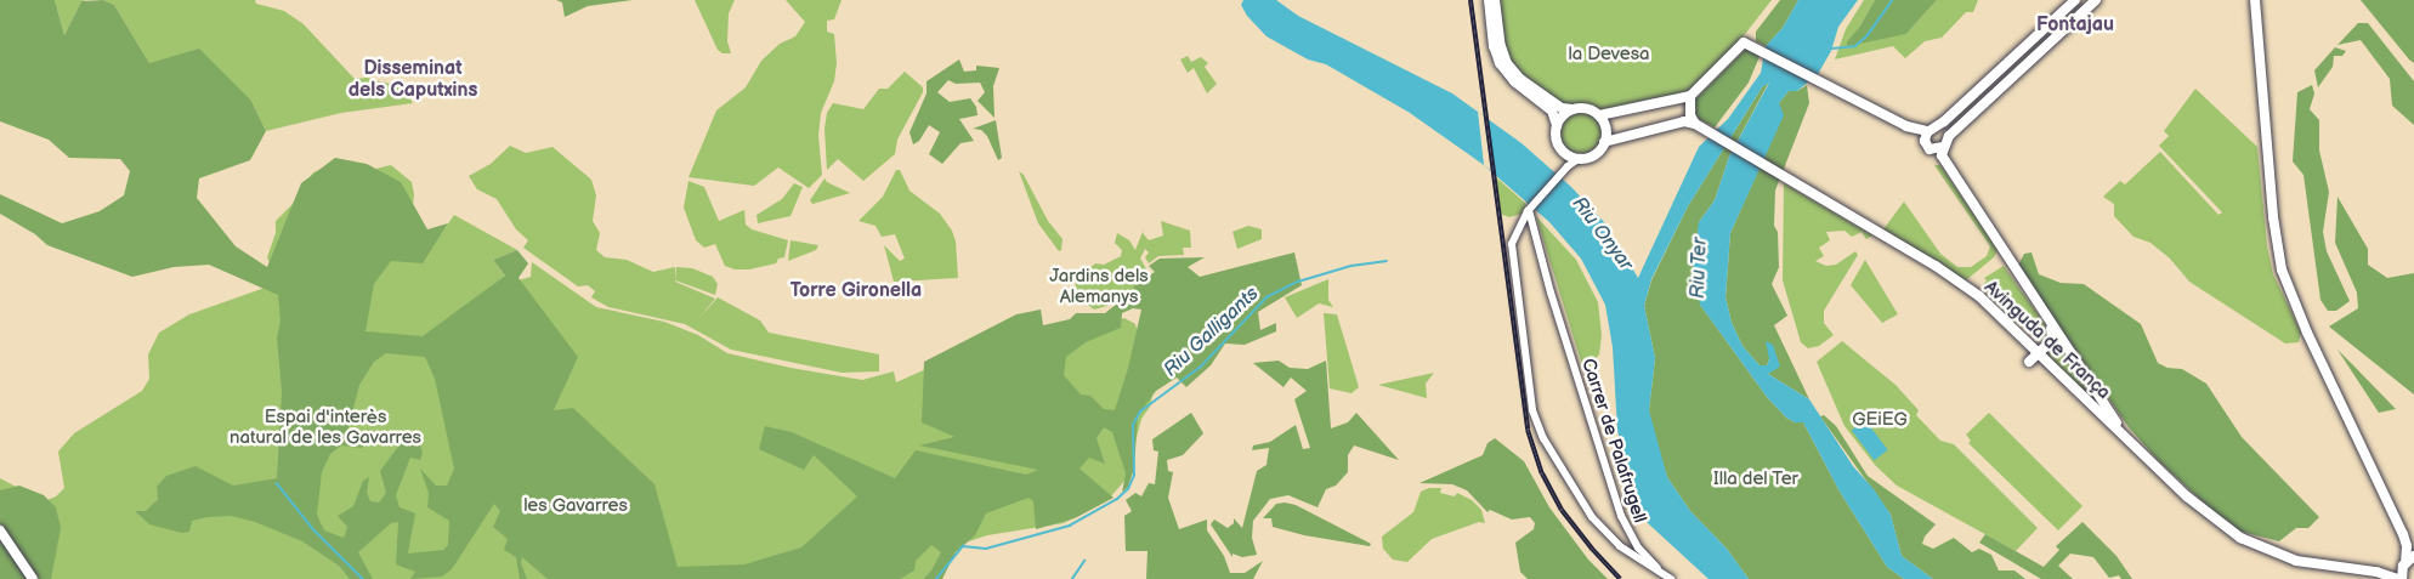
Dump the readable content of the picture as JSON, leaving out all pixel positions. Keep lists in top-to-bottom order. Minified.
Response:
{"streets":{"main road":["Avinguda de França"],"street":["Carrer de Palafrugell"]},"districts":["Fontajau","Disseminat dels Caputxins","Torre Gironella"],"water":["Riu Onyar","Riu Ter","Riu Galligants"],"parks":["la Devesa","Jardins dels Alemanys","Espai d'interès natural de les Gavarres","GEiEG","Illa del Ter","les Gavarres"]}
